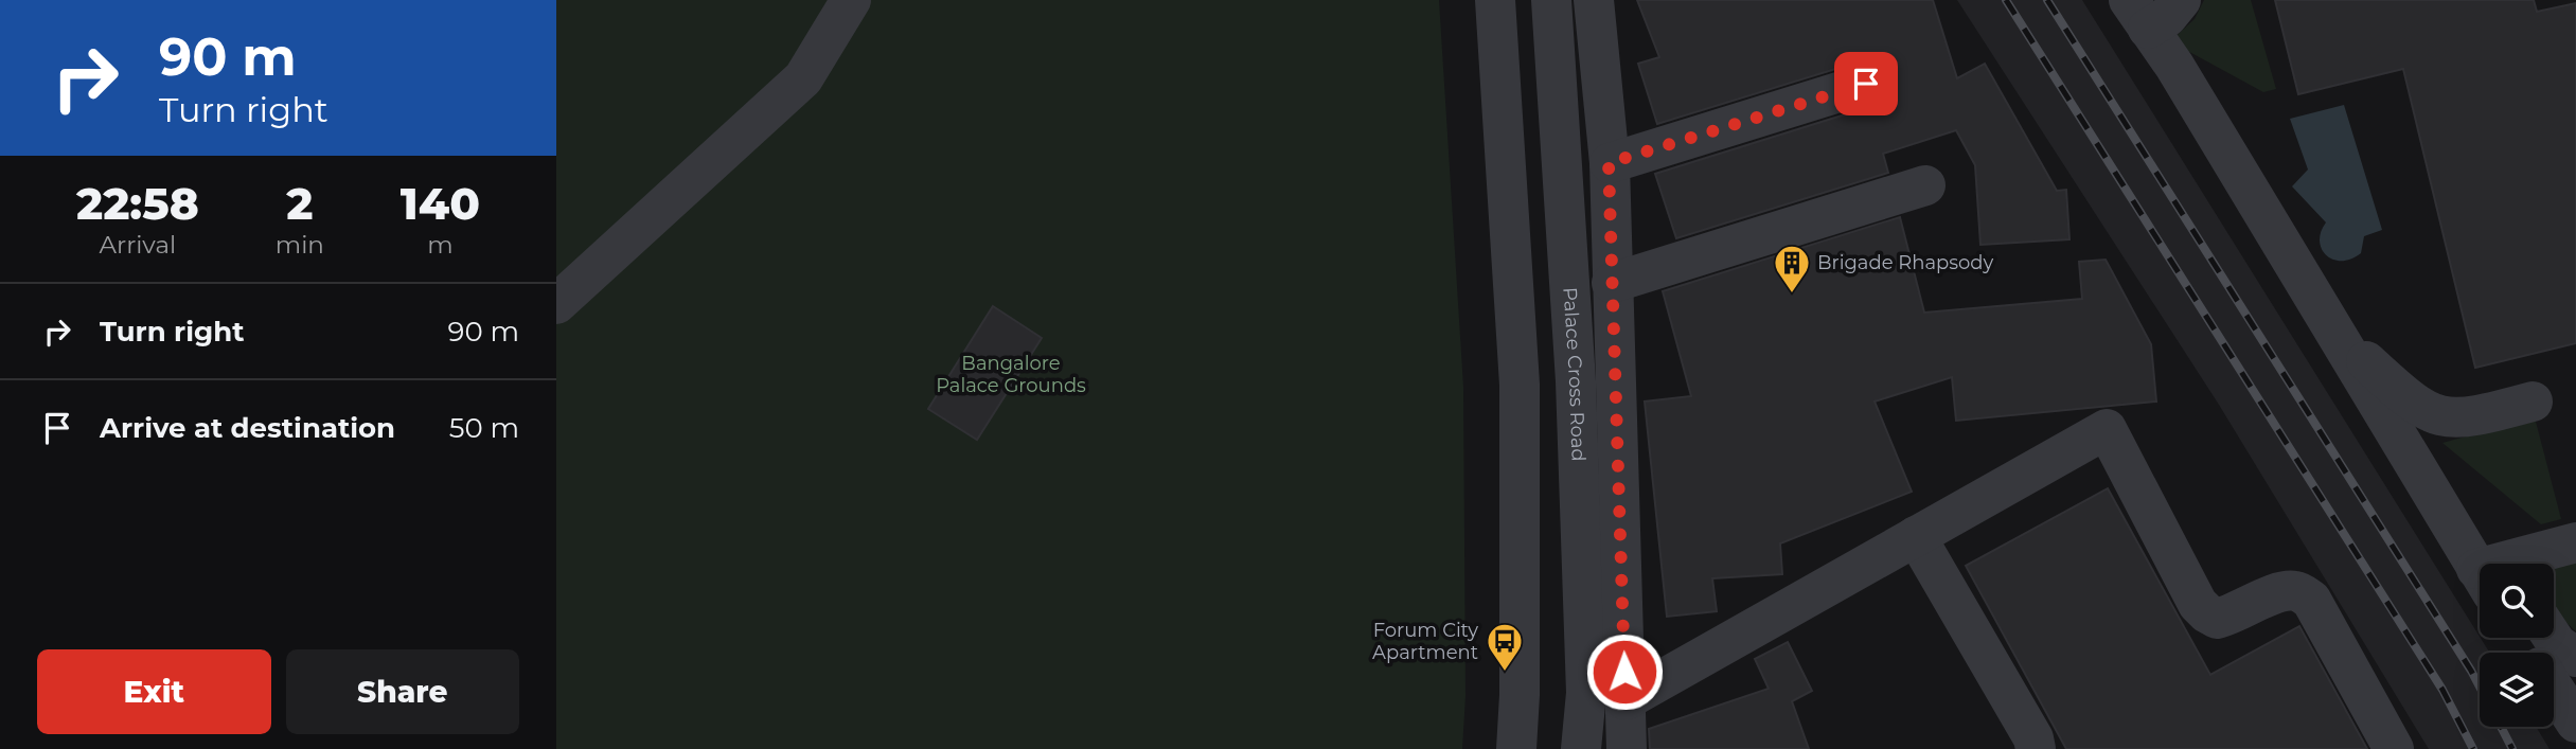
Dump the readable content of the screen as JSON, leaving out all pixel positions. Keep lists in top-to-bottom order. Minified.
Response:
{"streets":{"street":["Palace Cross Road"]},"parks":["Bangalore Palace Grounds"],"places":{"building":["Brigade Rhapsody"],"bus stop":["Forum City Apartment"]},"page":{"turn":["90 m","Turn right"],"eta":["22:58","Arrival","2","min","140","m"],"list":[{"name":"Turn right","value":"90 m"},{"name":"Arrive at destination","value":"50 m"}],"buttons":["Exit","Share"]}}
